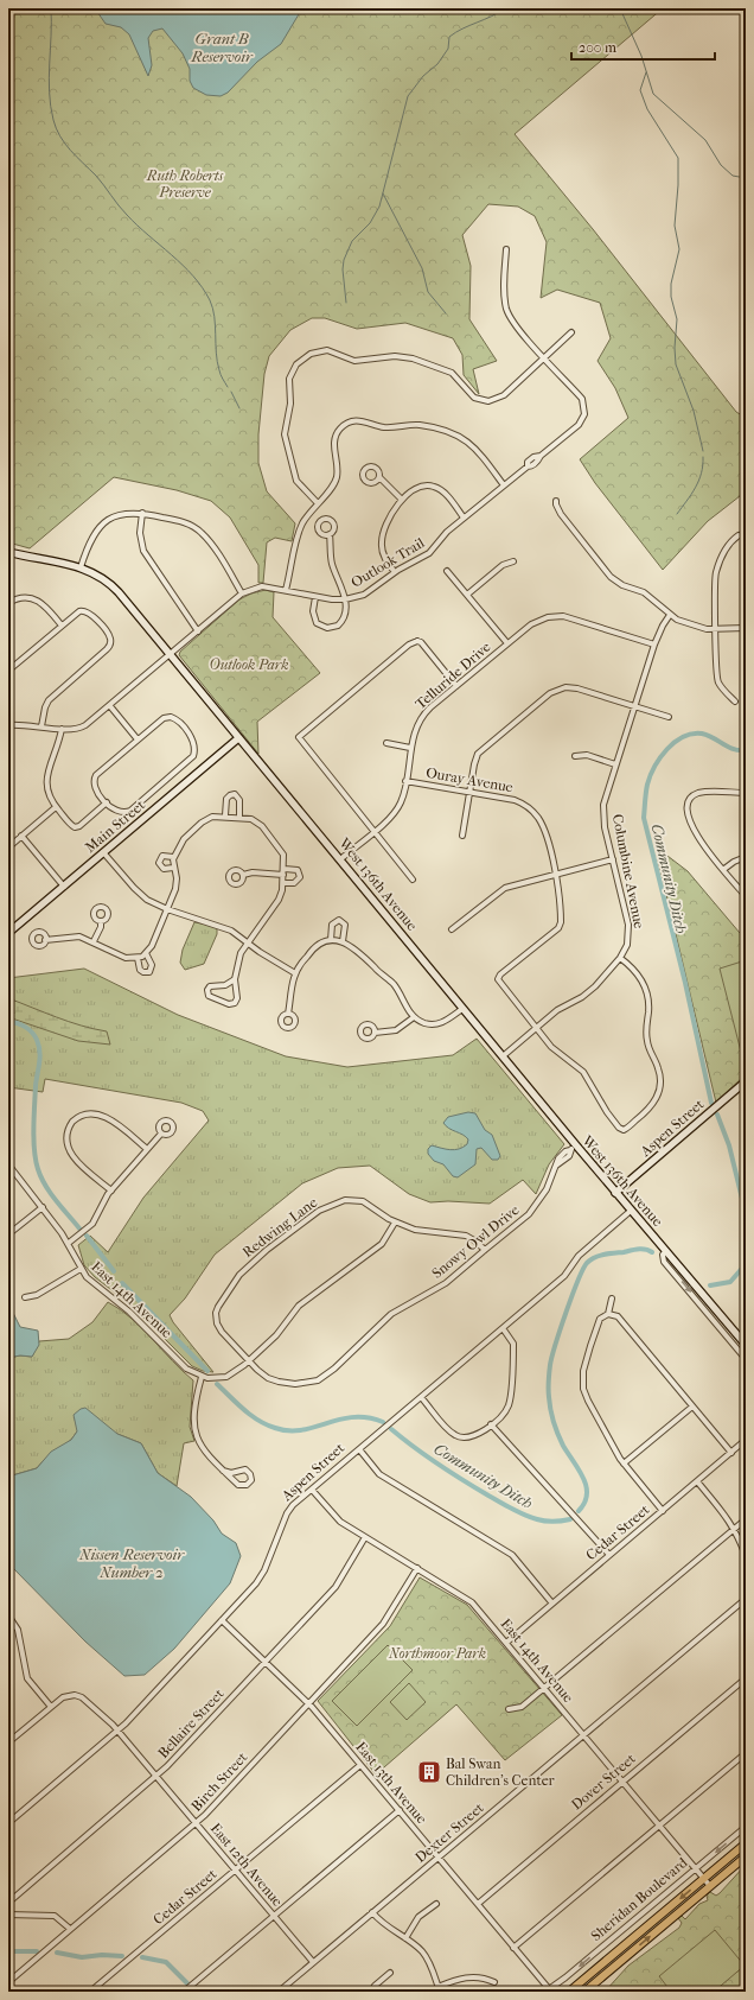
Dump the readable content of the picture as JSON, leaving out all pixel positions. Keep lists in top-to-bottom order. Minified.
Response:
{"streets":{"main road":["Main Street","West 136th Avenue","Aspen Street","Sheridan Boulevard"],"street":["Outlook Trail","Telluride Drive","Ouray Avenue","Columbine Avenue","Redwing Lane","Snowy Owl Drive","East 14th Avenue","Cedar Street","Bellaire Street","Birch Street","Dover Street","East 13th Avenue","Dexter Street","East 12th Avenue"]},"crossings":[["Outlook Trail","West 136th Avenue"],["Telluride Drive","Ouray Avenue"],["Telluride Drive","Columbine Avenue"],["Telluride Drive","West 136th Avenue"],["Ouray Avenue","Columbine Avenue"],["Main Street","West 136th Avenue"],["Columbine Avenue","West 136th Avenue"],["West 136th Avenue","Aspen Street"],["West 136th Avenue","Snowy Owl Drive"],["Aspen Street","East 14th Avenue"],["Aspen Street","East 13th Avenue"],["Aspen Street","East 12th Avenue"],["Redwing Lane","Snowy Owl Drive"],["East 14th Avenue","Cedar Street"],["East 14th Avenue","Bellaire Street"],["East 14th Avenue","Birch Street"],["East 14th Avenue","Dover Street"],["East 14th Avenue","Dexter Street"],["East 14th Avenue","Sheridan Boulevard"],["Cedar Street","East 13th Avenue"],["Cedar Street","East 12th Avenue"],["Bellaire Street","East 13th Avenue"],["Bellaire Street","East 12th Avenue"],["Birch Street","East 13th Avenue"],["Birch Street","East 12th Avenue"],["Dover Street","East 13th Avenue"],["East 13th Avenue","Dexter Street"],["East 13th Avenue","Sheridan Boulevard"],["Dexter Street","East 12th Avenue"]],"one_way":["Sheridan Boulevard"],"water":["Grant B Reservoir","Community Ditch","Nissen Reservoir Number 2"],"parks":["Ruth Roberts Preserve","Outlook Park","Northmoor Park"],"places":{"building":["Bal Swan Children's Center"]},"scale_bar":"200 m"}
